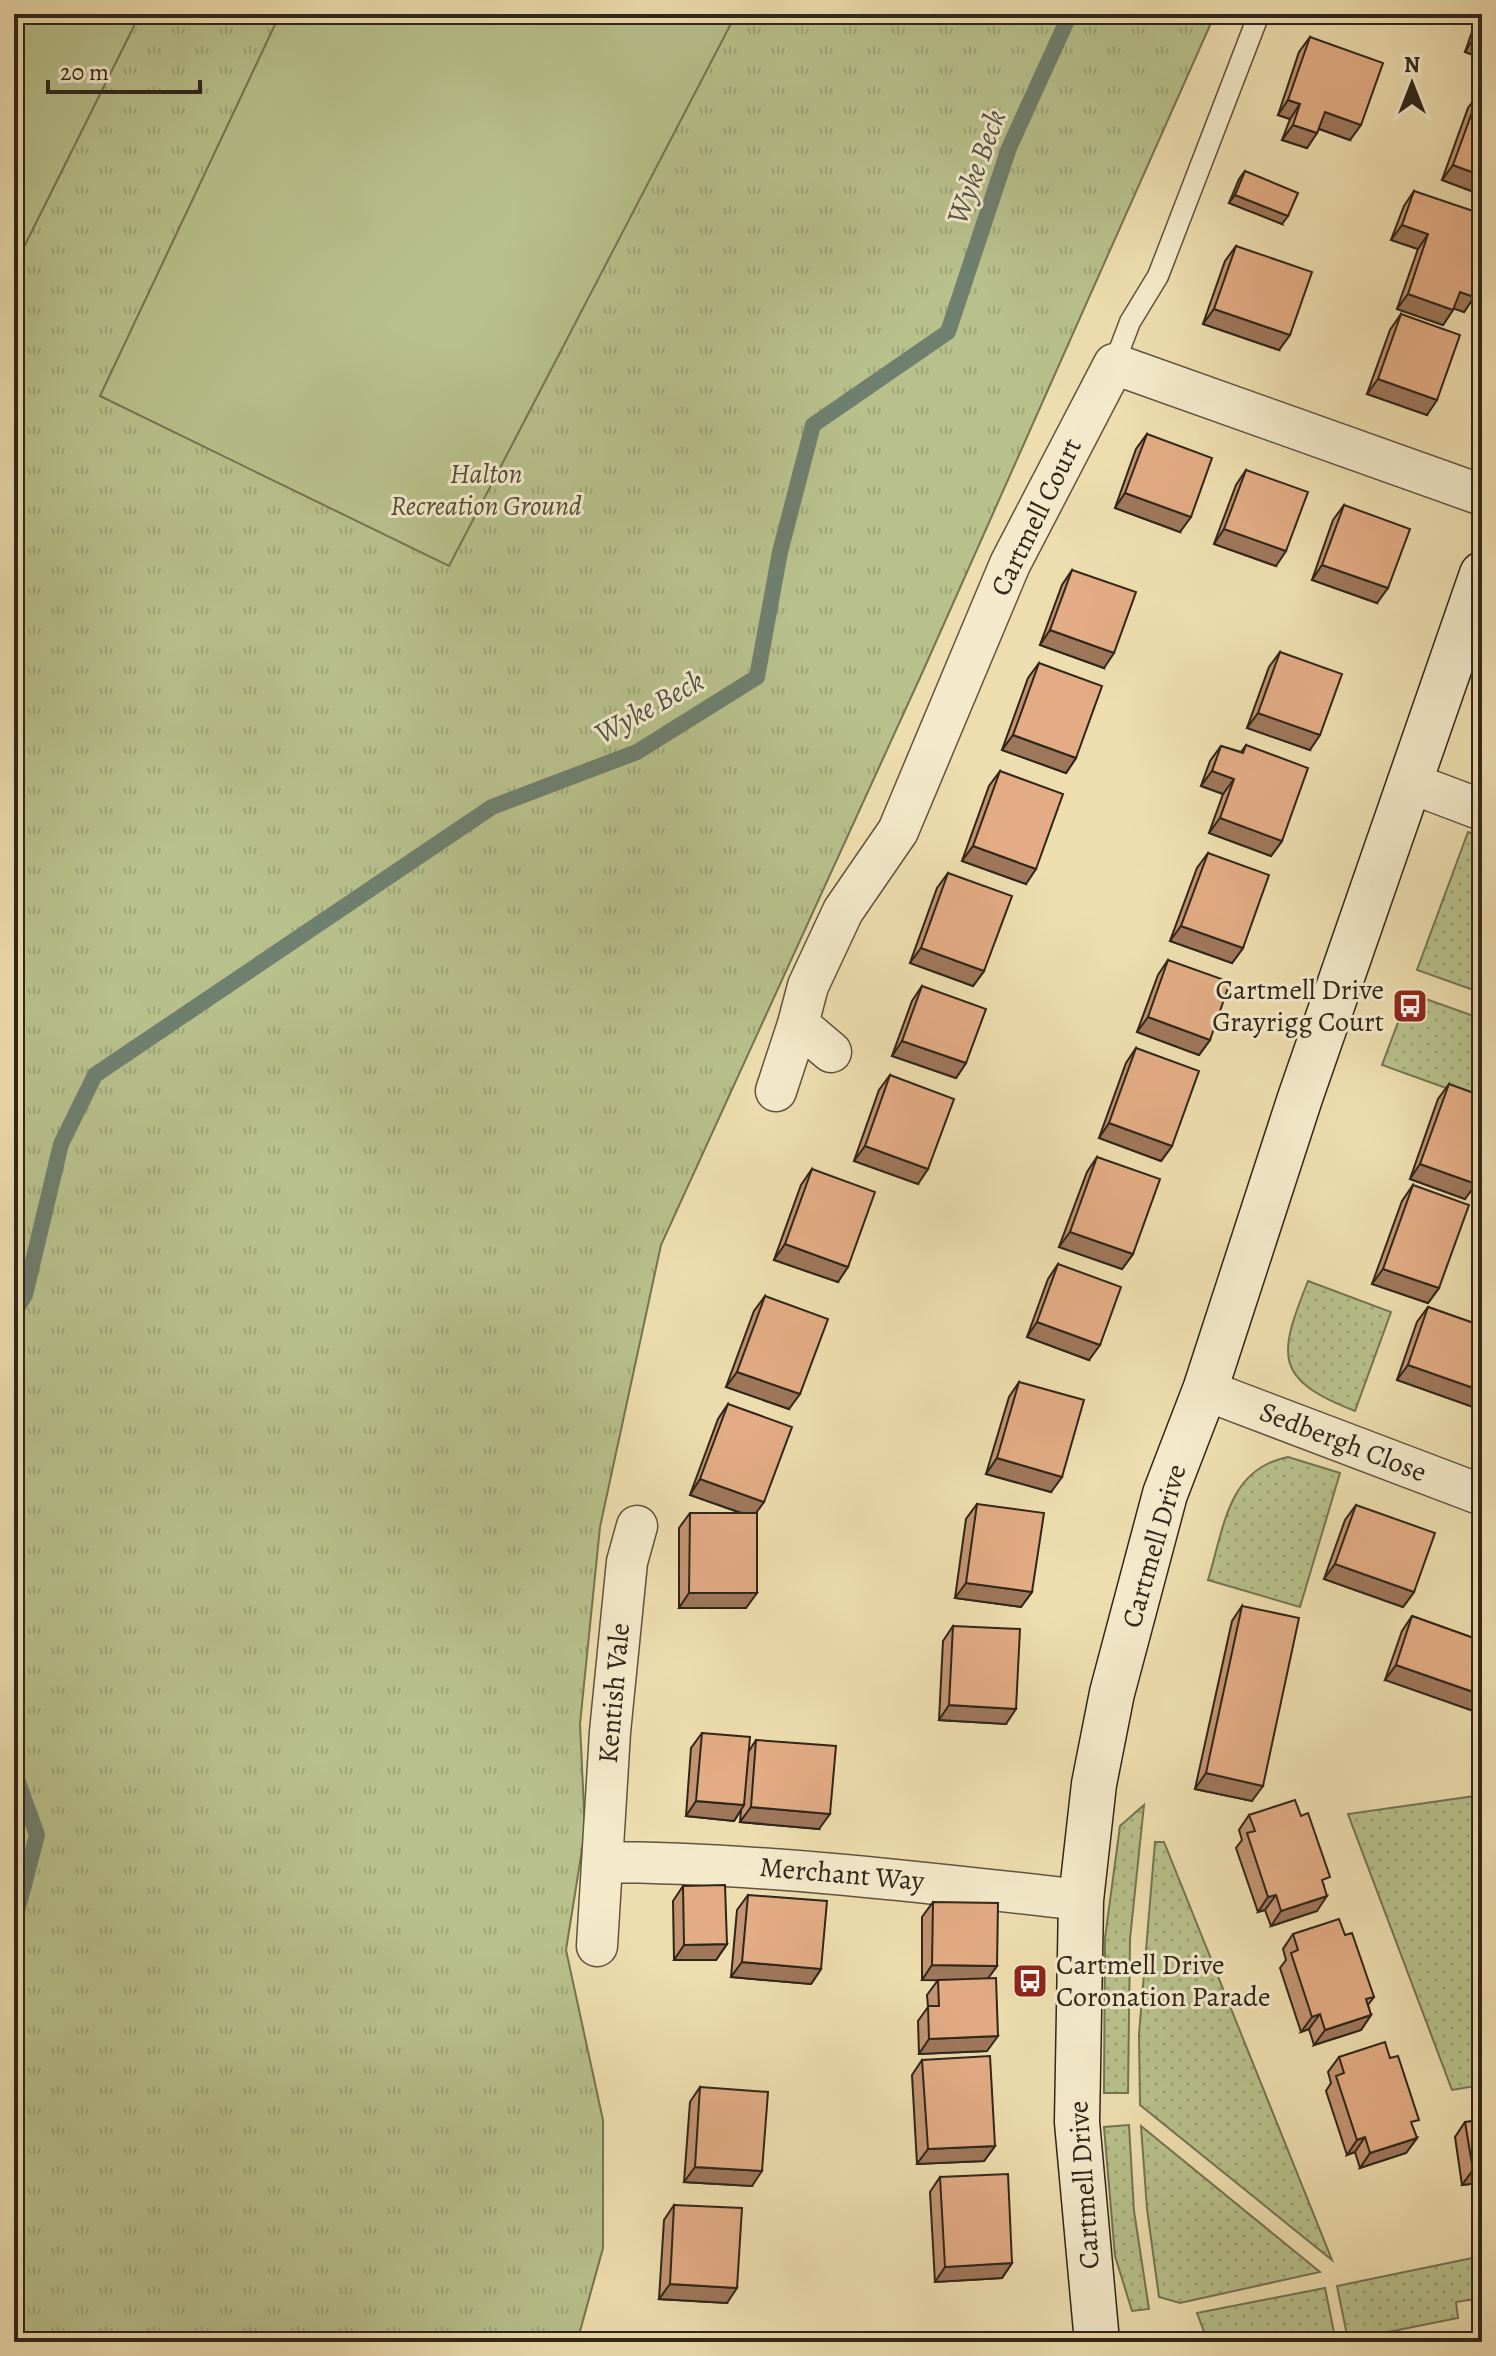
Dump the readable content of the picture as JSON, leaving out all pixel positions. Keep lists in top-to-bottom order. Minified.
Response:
{"streets":{"street":["Cartmell Court","Sedbergh Close","Cartmell Drive","Kentish Vale","Merchant Way"]},"crossings":[["Sedbergh Close","Cartmell Drive"],["Cartmell Drive","Merchant Way"],["Kentish Vale","Merchant Way"]],"water":["Wyke Beck"],"parks":["Halton Recreation Ground"],"places":{"bus stop":["Cartmell Drive Grayrigg Court","Cartmell Drive Coronation Parade"]},"scale_bar":"20 m","north":"top"}
